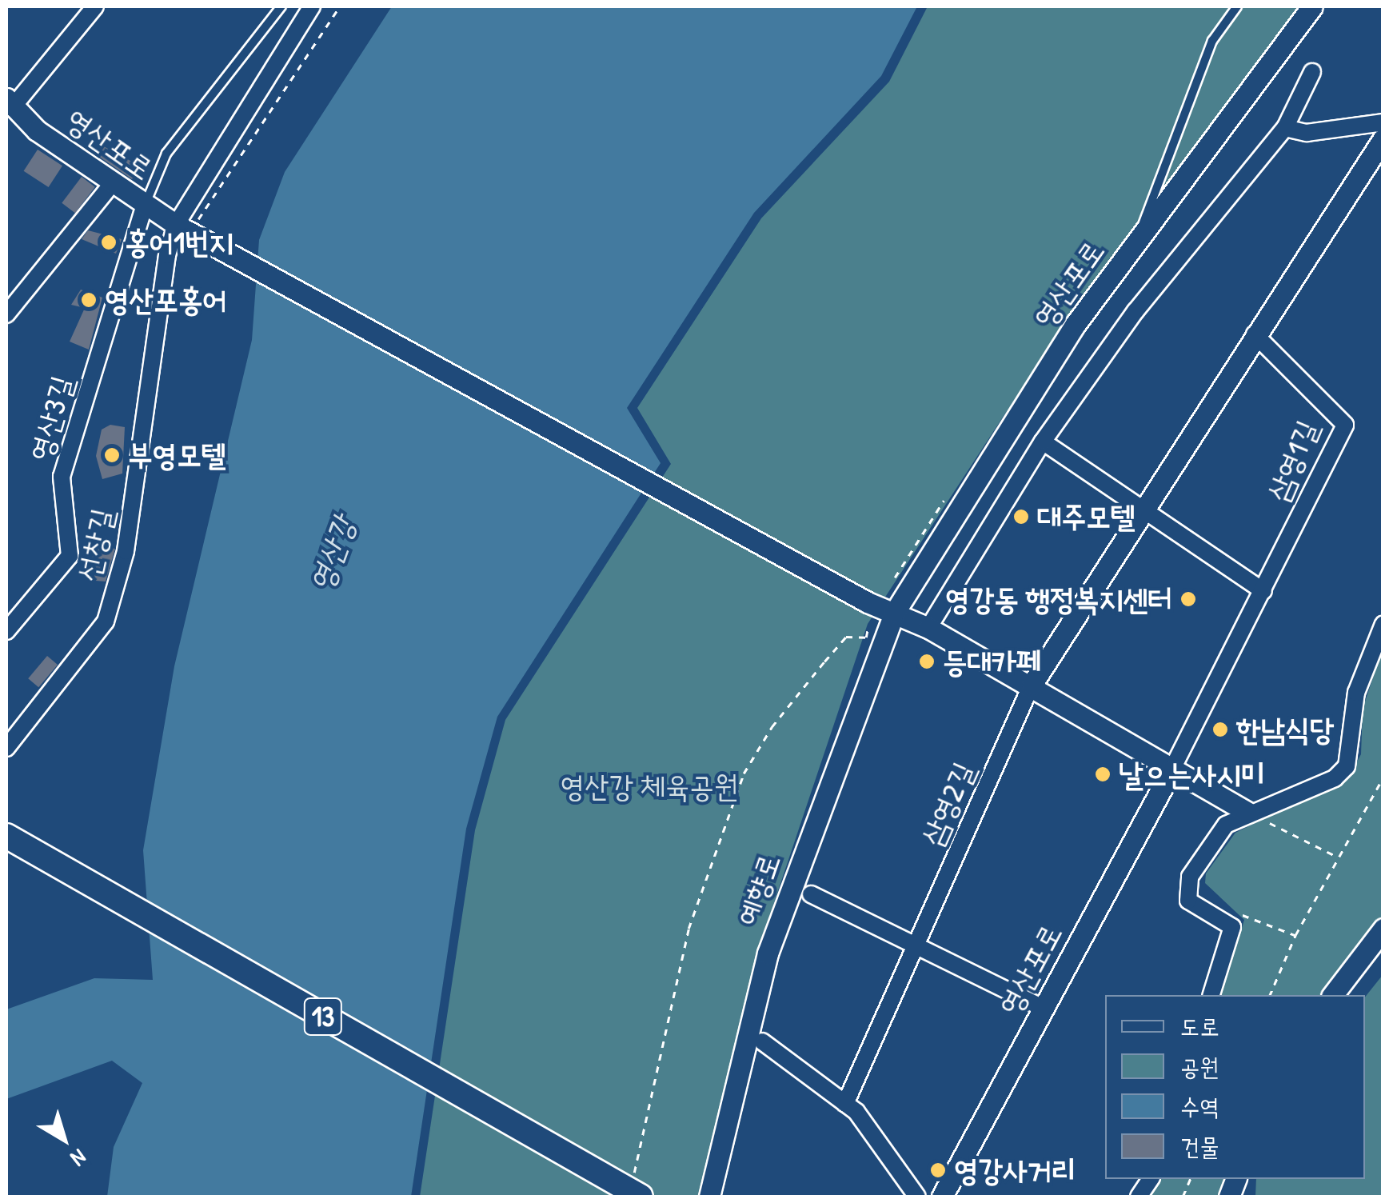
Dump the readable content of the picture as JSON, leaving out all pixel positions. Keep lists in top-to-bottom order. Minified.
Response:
{"streets":{"main road":["13"],"street":["영산포로","영산3길","삼영1길","선창길","삼영2길","예향로"]},"crossings":[["영산포로","영산3길"],["영산포로","삼영1길"],["영산포로","선창길"],["영산포로","예향로"]],"water":["영산강"],"parks":["영산강 체육공원"],"places":["홍어1번지","영산포홍어","부영모텔","대주모텔","영강동 행정복지센터","등대카페","한남식당","날으는사시미","영강사거리"],"legend":["도로","공원","수역","건물"],"north":"bottom right"}
